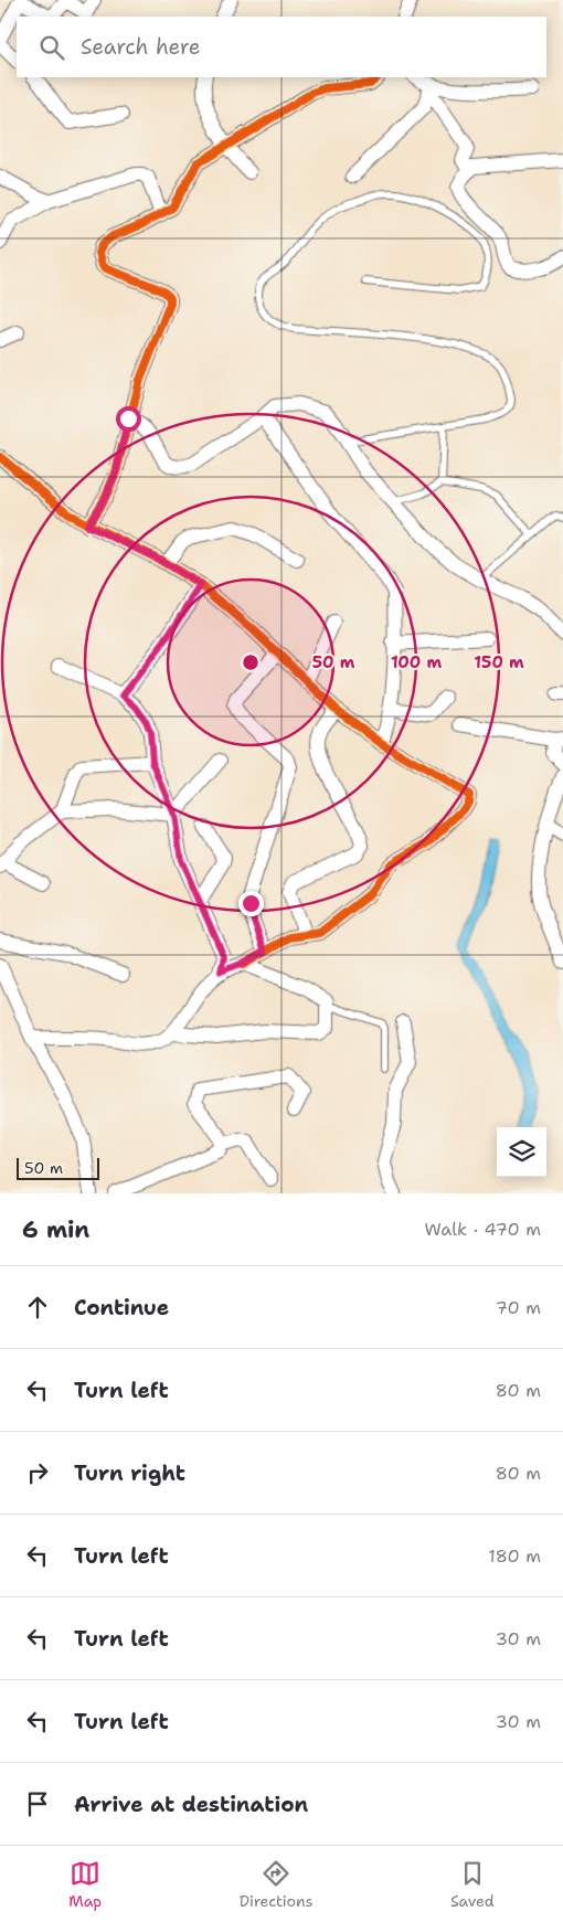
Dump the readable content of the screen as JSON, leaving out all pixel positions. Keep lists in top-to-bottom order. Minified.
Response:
{"scale_bar":"50 m","page":{"search":"Search here","scale":"50 m","heading":["6 min","Walk · 470 m"],"list":[["Continue","70 m"],["Turn left","80 m"],["Turn right","80 m"],["Turn left","180 m"],["Turn left","30 m"],["Turn left","30 m"],"Arrive at destination"],"nav":["Map","Directions","Saved"]},"rings":["50 m","100 m","150 m"]}
